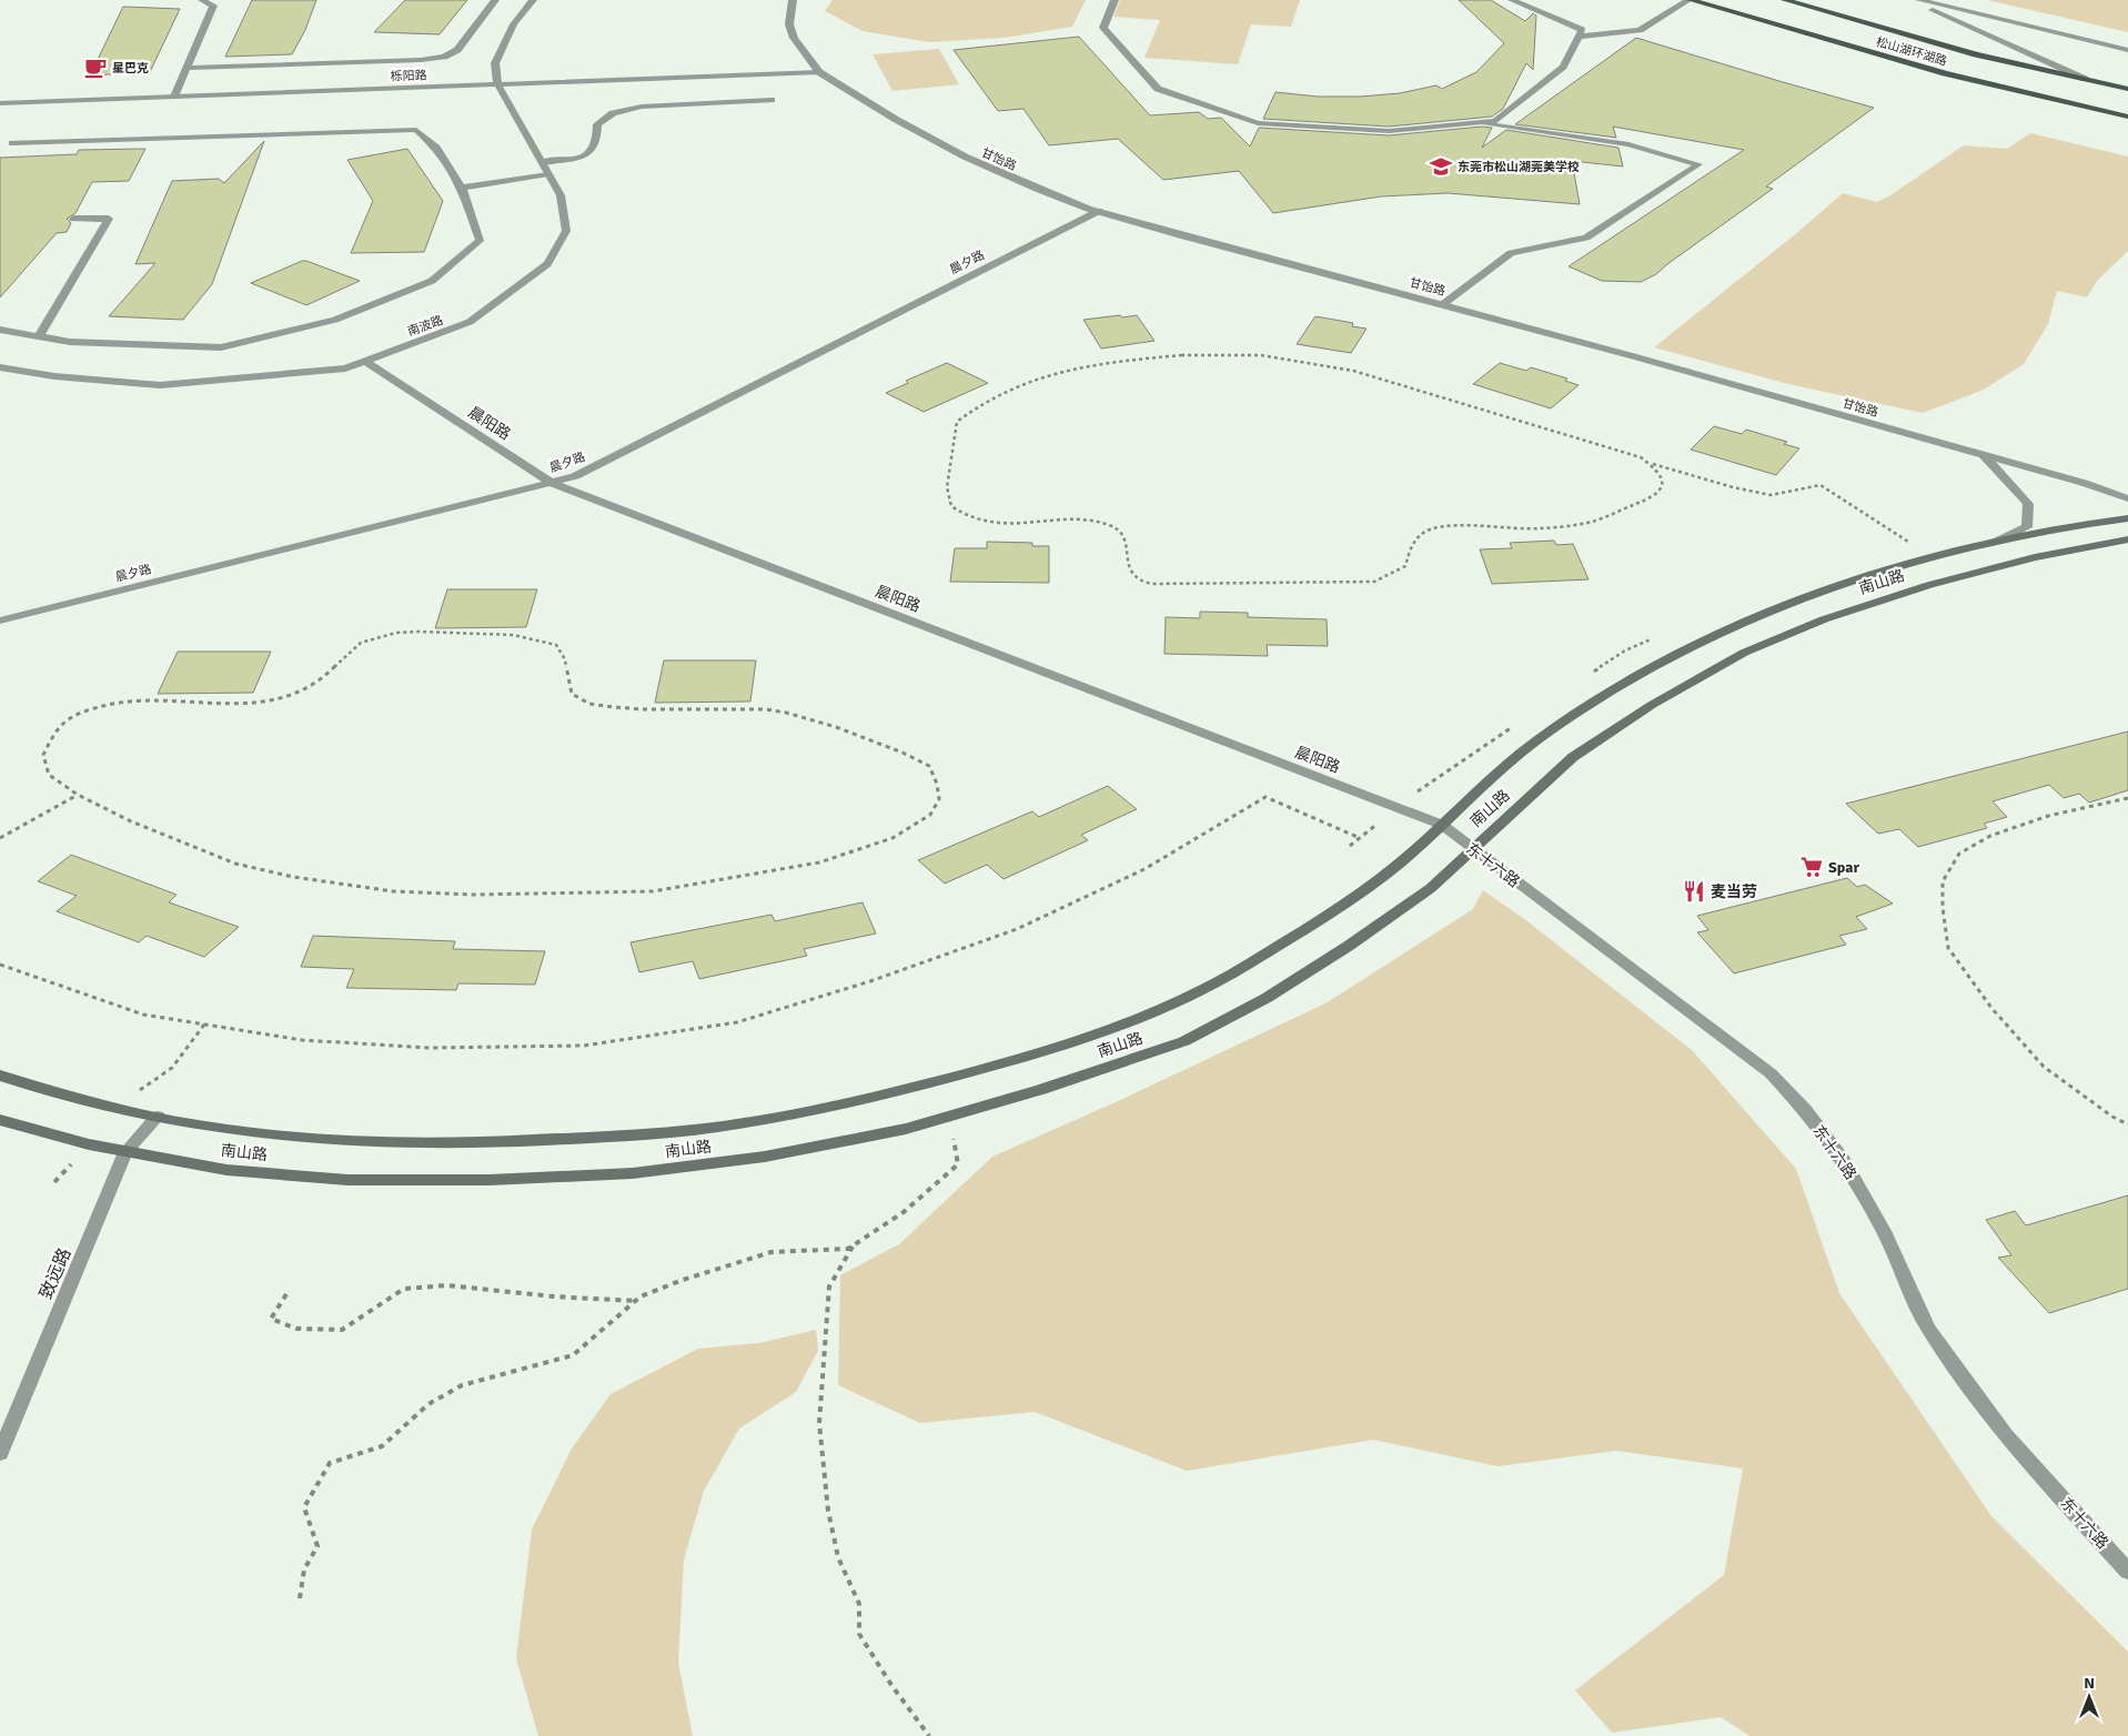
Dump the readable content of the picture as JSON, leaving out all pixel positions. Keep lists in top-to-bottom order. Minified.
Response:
{"streets":{"main road":["松山湖环湖路","南山路"],"street":["栎阳路","甘饴路","晨夕路","南波路","晨阳路","东十六路","致远路"]},"crossings":[["栎阳路","甘饴路"],["栎阳路","南波路"],["甘饴路","晨夕路"],["晨夕路","晨阳路"],["南波路","晨阳路"],["晨阳路","南山路"],["晨阳路","东十六路"],["南山路","东十六路"],["南山路","致远路"]],"places":{"cafe":["星巴克"],"school or university":["东莞市松山湖莞美学校"],"supermarket":["Spar"],"restaurant":["麦当劳"]},"north":"top"}
